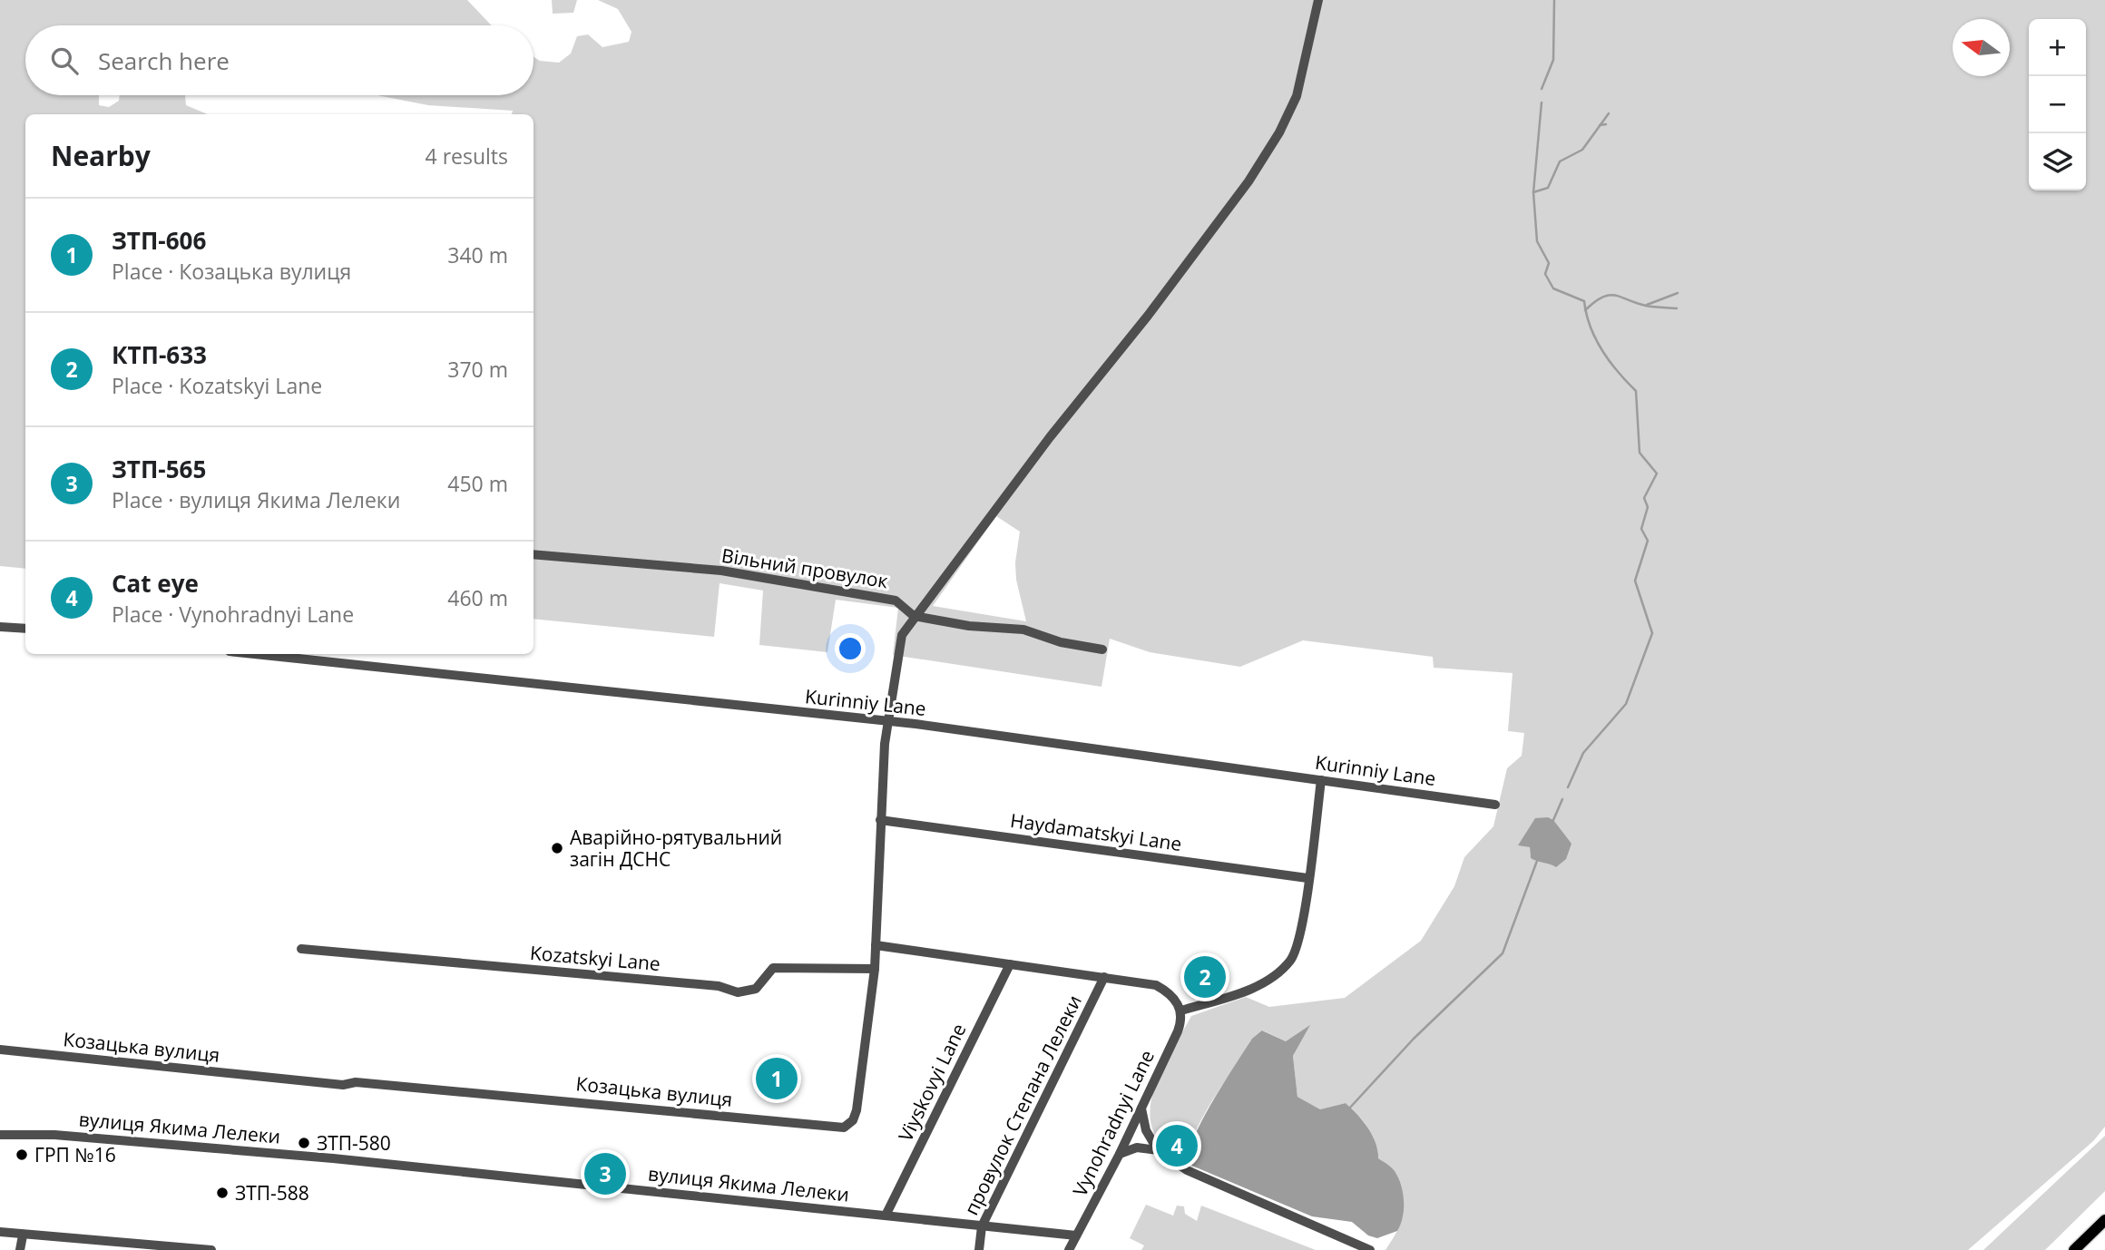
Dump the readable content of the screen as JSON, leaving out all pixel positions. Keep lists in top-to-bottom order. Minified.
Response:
{"streets":{"street":["Вільний провулок","Kurinniy Lane","Haydamatskyi Lane","Kozatskyi Lane","Козацька вулиця","Viyskovyi Lane","провулок Степана Лелеки","Vynohradnyi Lane","вулиця Якима Лелеки"]},"crossings":[["Вільний провулок","Козацька вулиця"],["Kurinniy Lane","Козацька вулиця"],["Haydamatskyi Lane","Козацька вулиця"],["Kozatskyi Lane","Козацька вулиця"],["Viyskovyi Lane","вулиця Якима Лелеки"],["провулок Степана Лелеки","вулиця Якима Лелеки"],["Vynohradnyi Lane","вулиця Якима Лелеки"]],"places":["Аварійно-рятувальний загін ДСНС","ЗТП-580","ГРП №16","ЗТП-588"],"north":"left","page":{"map_buttons":["+","−"],"search":"Search here","heading":["Nearby","4 results"],"list":[{"mark":"1","name":"ЗТП-606","note":"Place · Козацька вулиця","value":"340 m"},{"mark":"2","name":"КТП-633","note":"Place · Kozatskyi Lane","value":"370 m"},{"mark":"3","name":"ЗТП-565","note":"Place · вулиця Якима Лелеки","value":"450 m"},{"mark":"4","name":"Cat eye","note":"Place · Vynohradnyi Lane","value":"460 m"}],"pins":["2","1","4","3"]}}
